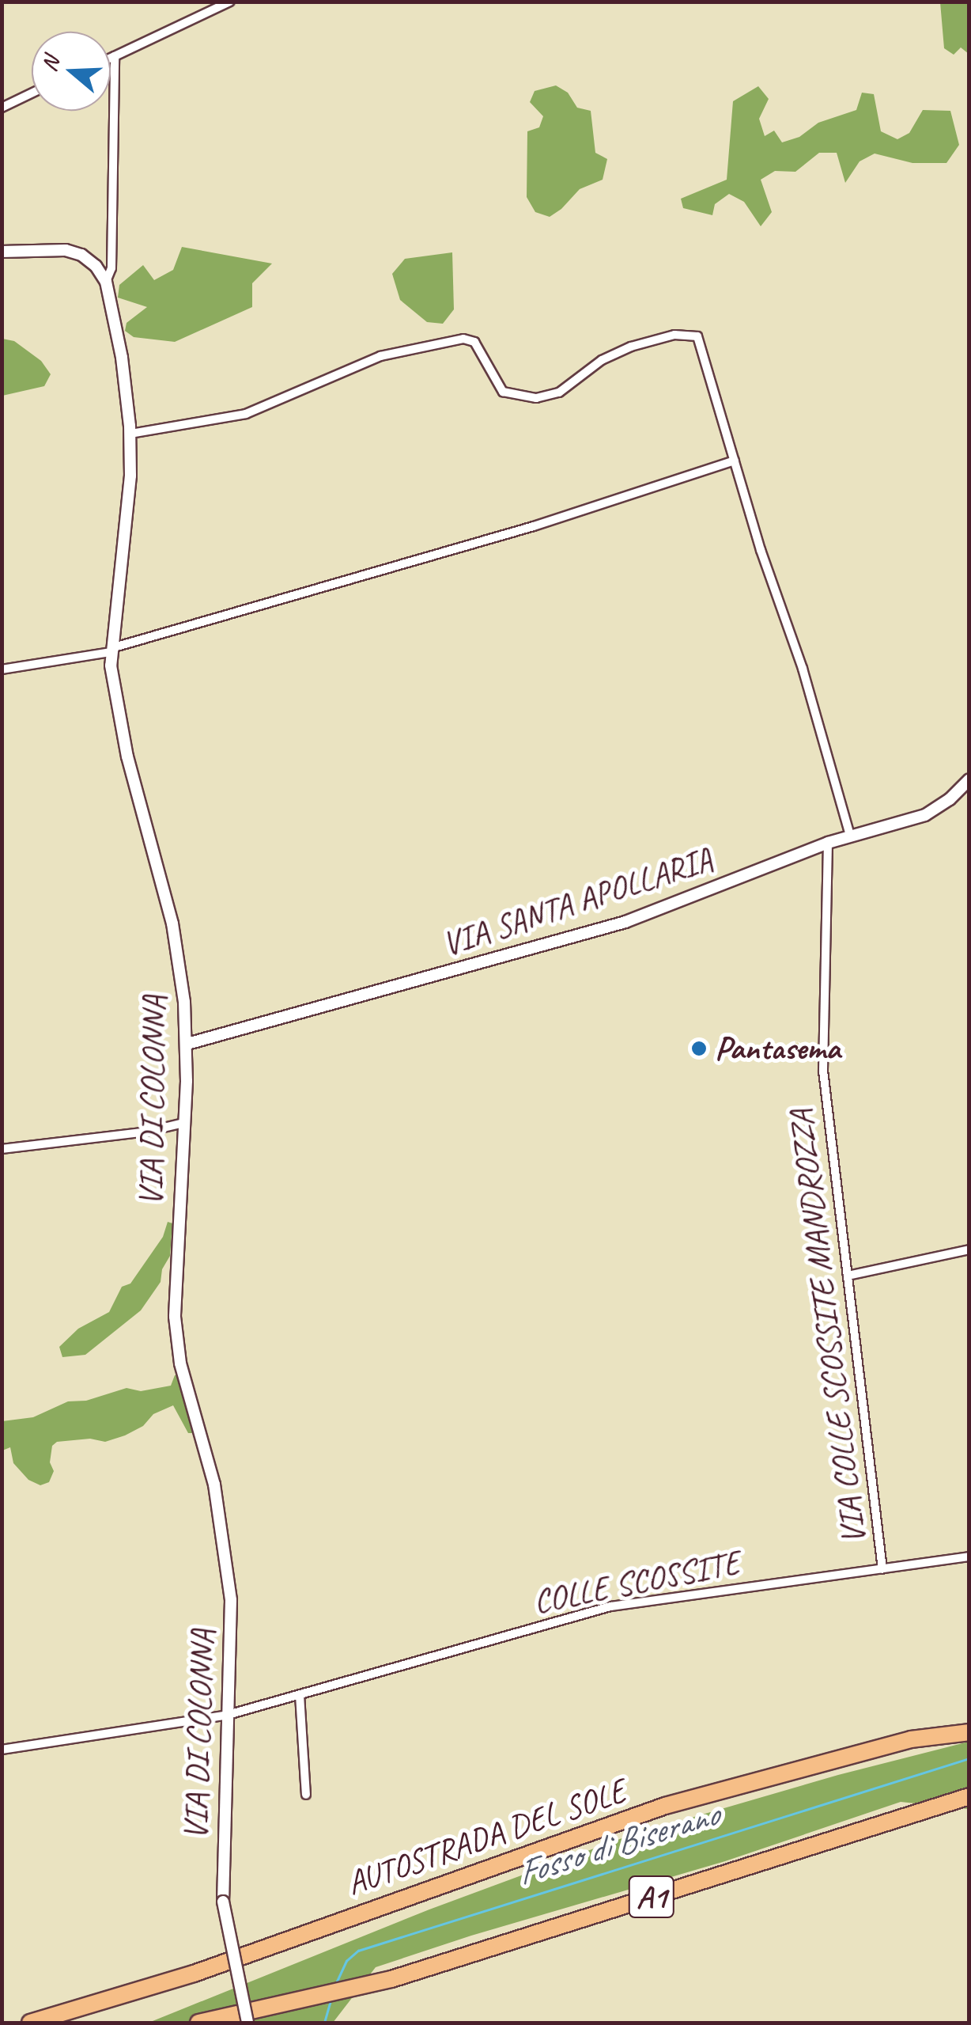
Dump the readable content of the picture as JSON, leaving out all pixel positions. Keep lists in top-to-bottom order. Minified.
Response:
{"streets":{"highway":["AUTOSTRADA DEL SOLE","A1"],"street":["VIA SANTA APOLLARIA","VIA DI COLONNA","VIA COLLE SCOSSITE MANDROZZA","COLLE SCOSSITE"]},"crossings":[["VIA SANTA APOLLARIA","VIA DI COLONNA"],["VIA SANTA APOLLARIA","VIA COLLE SCOSSITE MANDROZZA"],["VIA DI COLONNA","COLLE SCOSSITE"],["VIA COLLE SCOSSITE MANDROZZA","COLLE SCOSSITE"]],"water":["Fosso di Biserano"],"places":["Pantasema"],"north":"left"}
